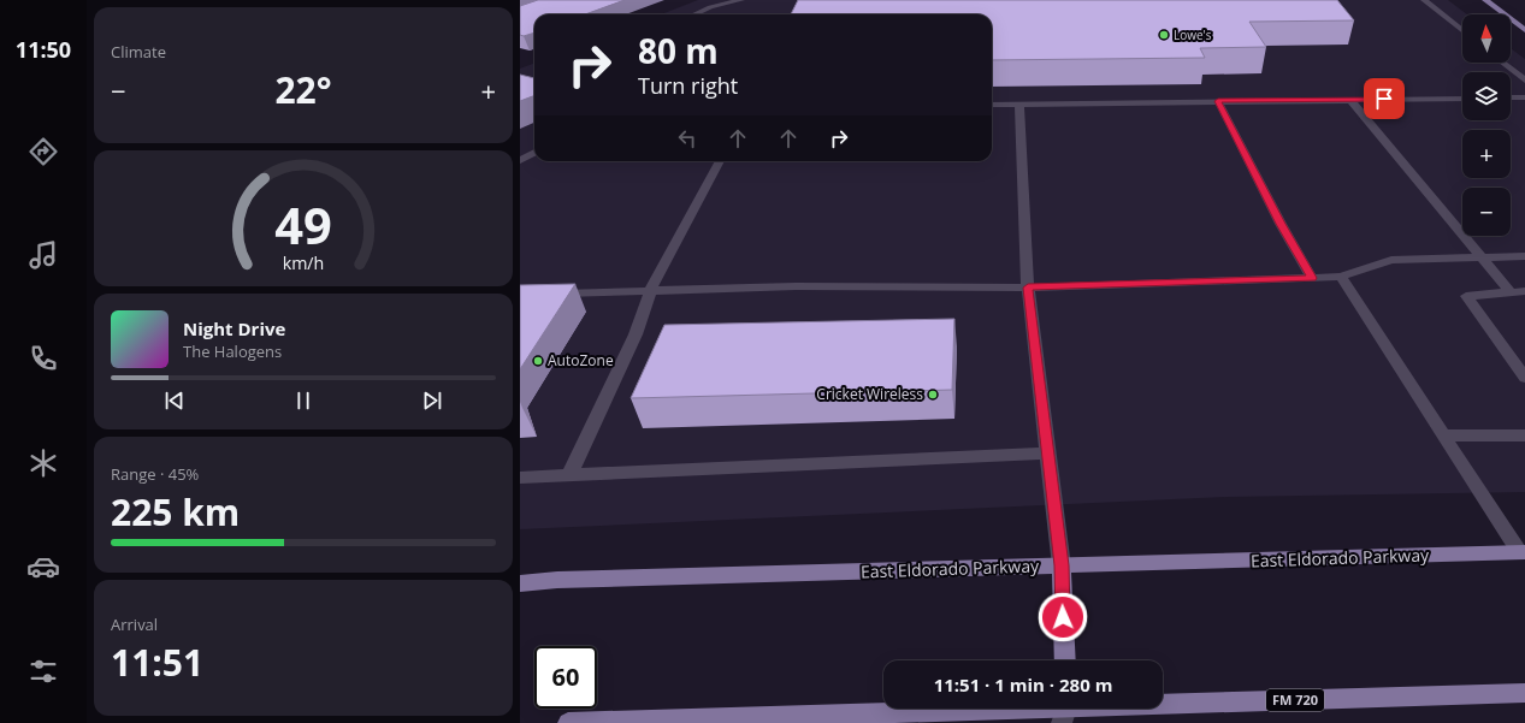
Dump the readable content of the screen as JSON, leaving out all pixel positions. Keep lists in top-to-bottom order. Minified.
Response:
{"streets":{"main road":["East Eldorado Parkway","FM 720"]},"places":["Lowe's","AutoZone","Cricket Wireless"],"north":"top","page":{"tabs":"11:50","tile":["Climate",["Range · 45%","225 km"],["Arrival","11:51"]],"map_buttons":["+","−"],"turn":["80 m","Turn right"],"heat":["−","22°","+"],"song":["Night Drive","The Halogens"],"limit":"60","trip":"11:51 · 1 min · 280 m","gauge":["49","km/h"]}}
